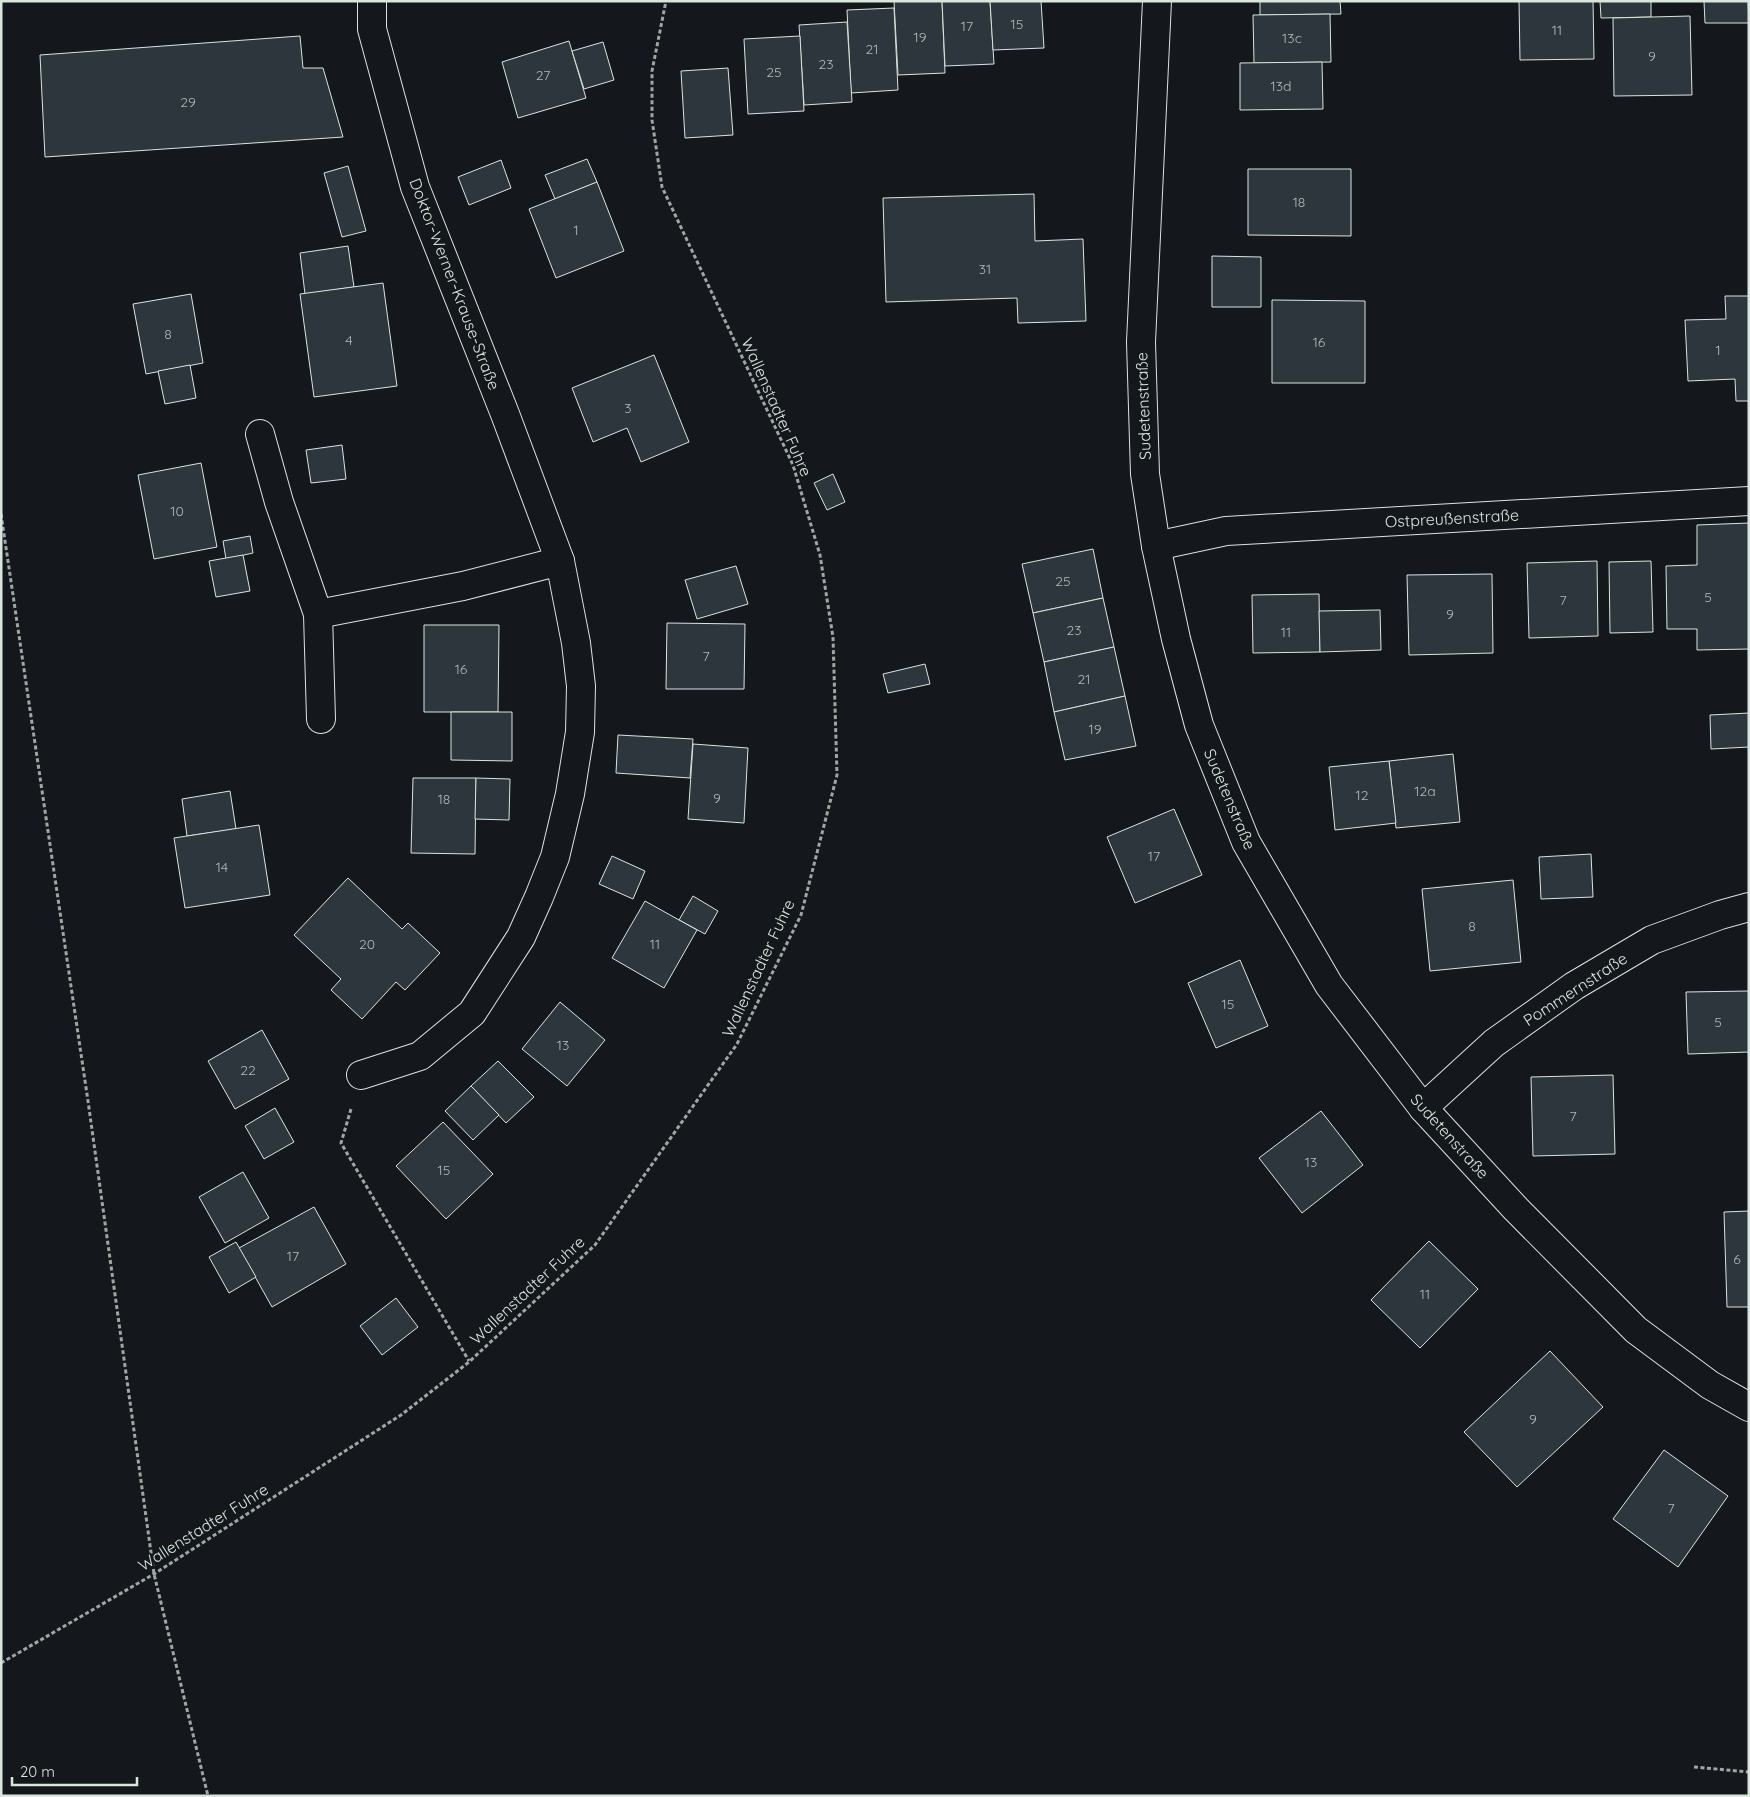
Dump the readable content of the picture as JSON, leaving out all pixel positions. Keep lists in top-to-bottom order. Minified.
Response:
{"streets":{"street":["Doktor-Werner-Krause-Straße","Sudetenstraße","Ostpreußenstraße","Pommernstraße"],"path":["Wallenstadter Fuhre"]},"crossings":[["Sudetenstraße","Ostpreußenstraße"],["Sudetenstraße","Pommernstraße"]],"house_numbers":["15","17","11","19","13c","21","9","23","25","27","13d","29","18","1","31","8","4","16","1","3","10","25","5","7","9","23","11","7","16","21","19","12a","12","9","18","17","14","8","20","11","15","5","13","22","7","13","15","17","6","11","9","7"],"scale_bar":"20 m"}
